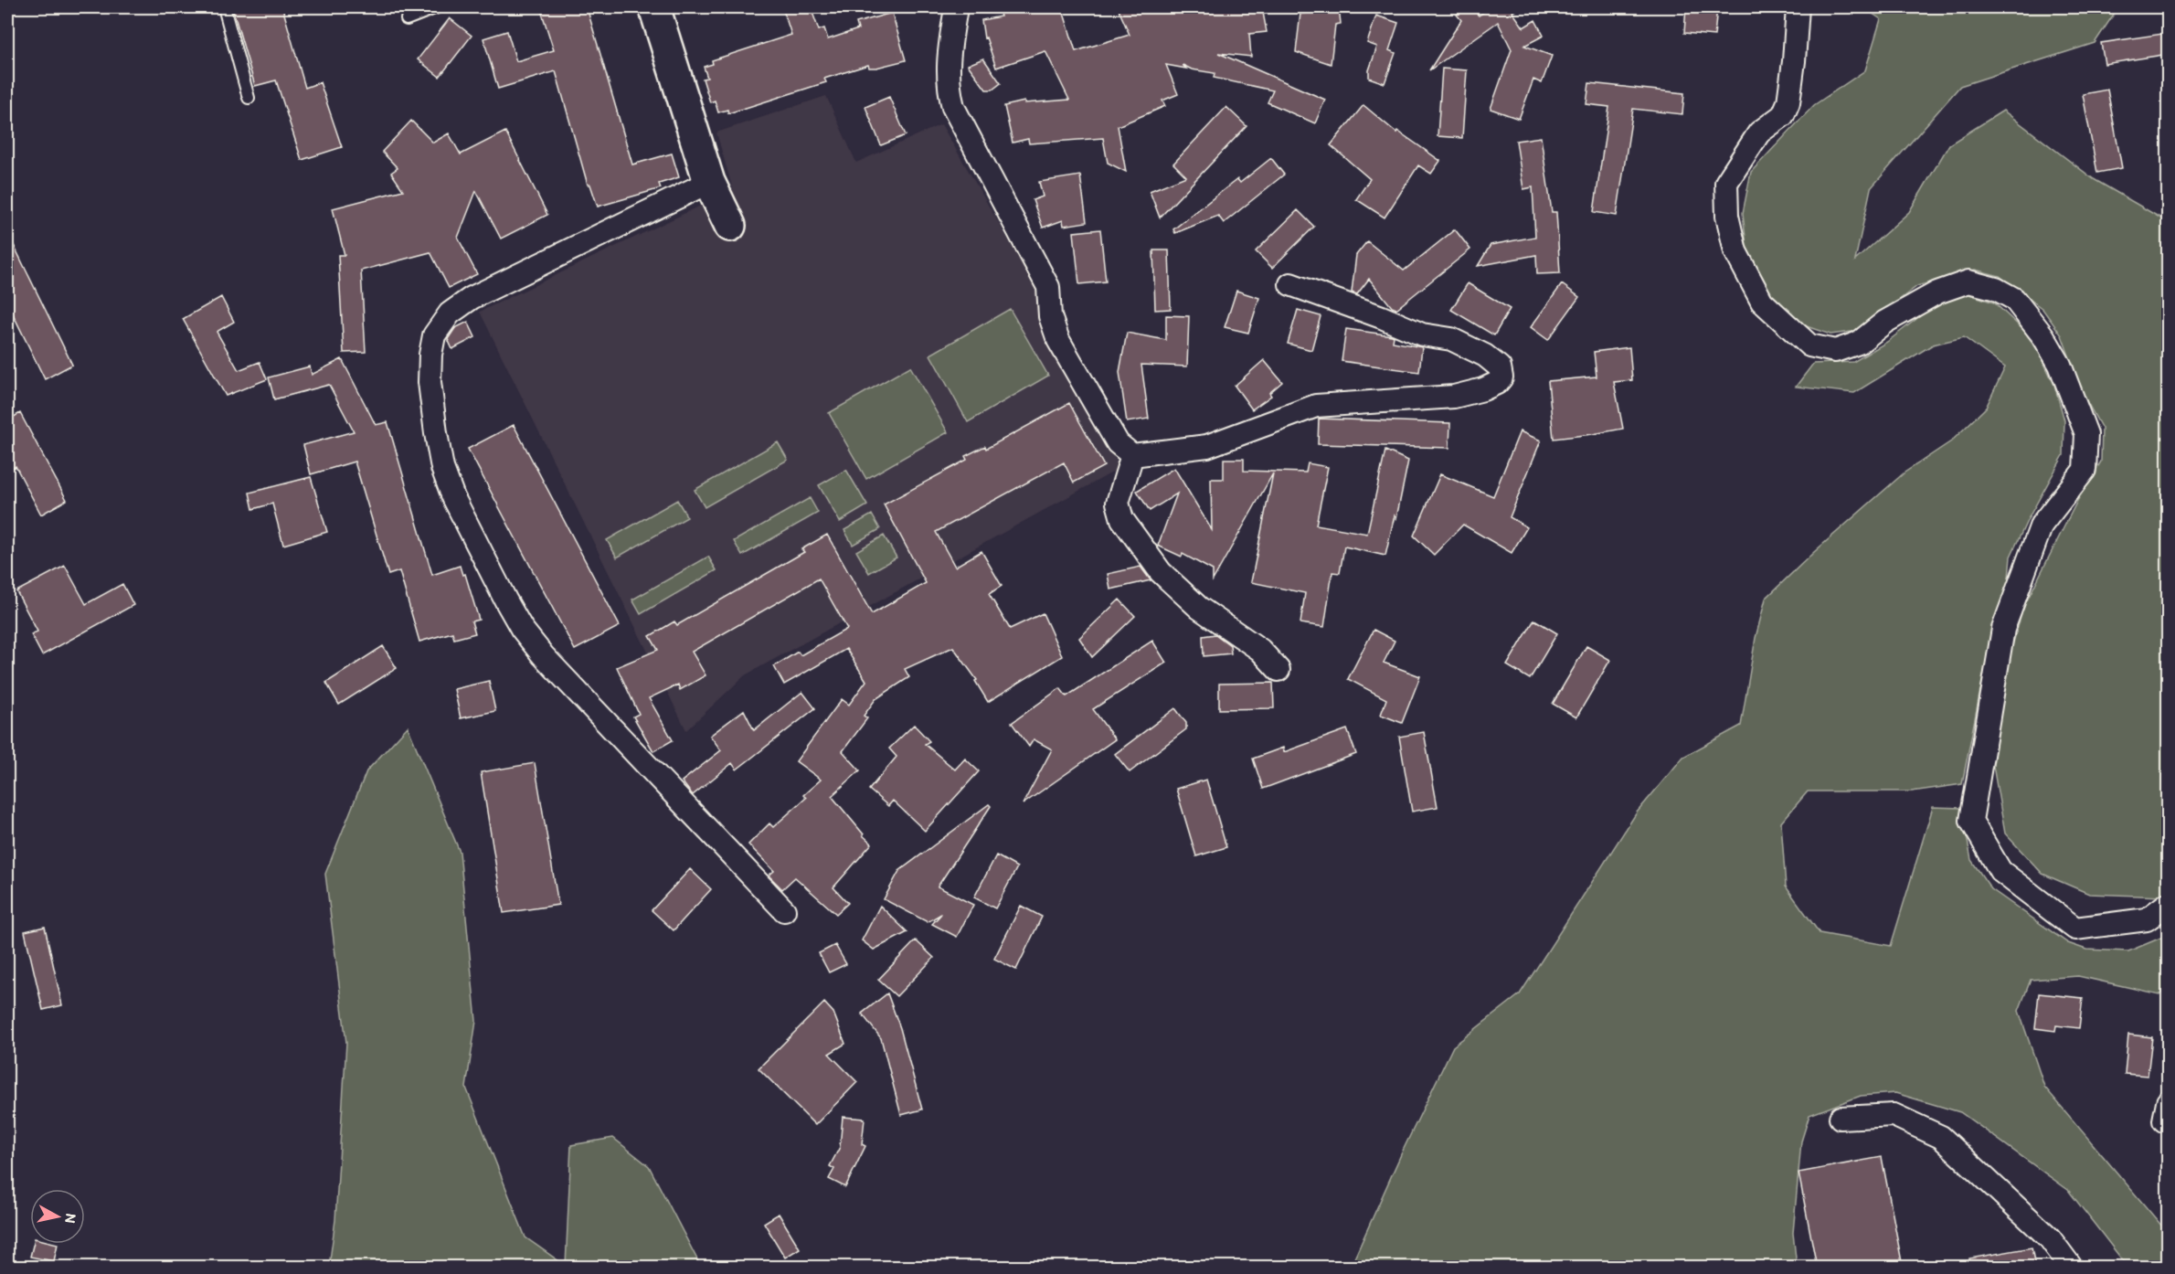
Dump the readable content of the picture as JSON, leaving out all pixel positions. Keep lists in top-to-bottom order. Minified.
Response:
{"north":"right"}
